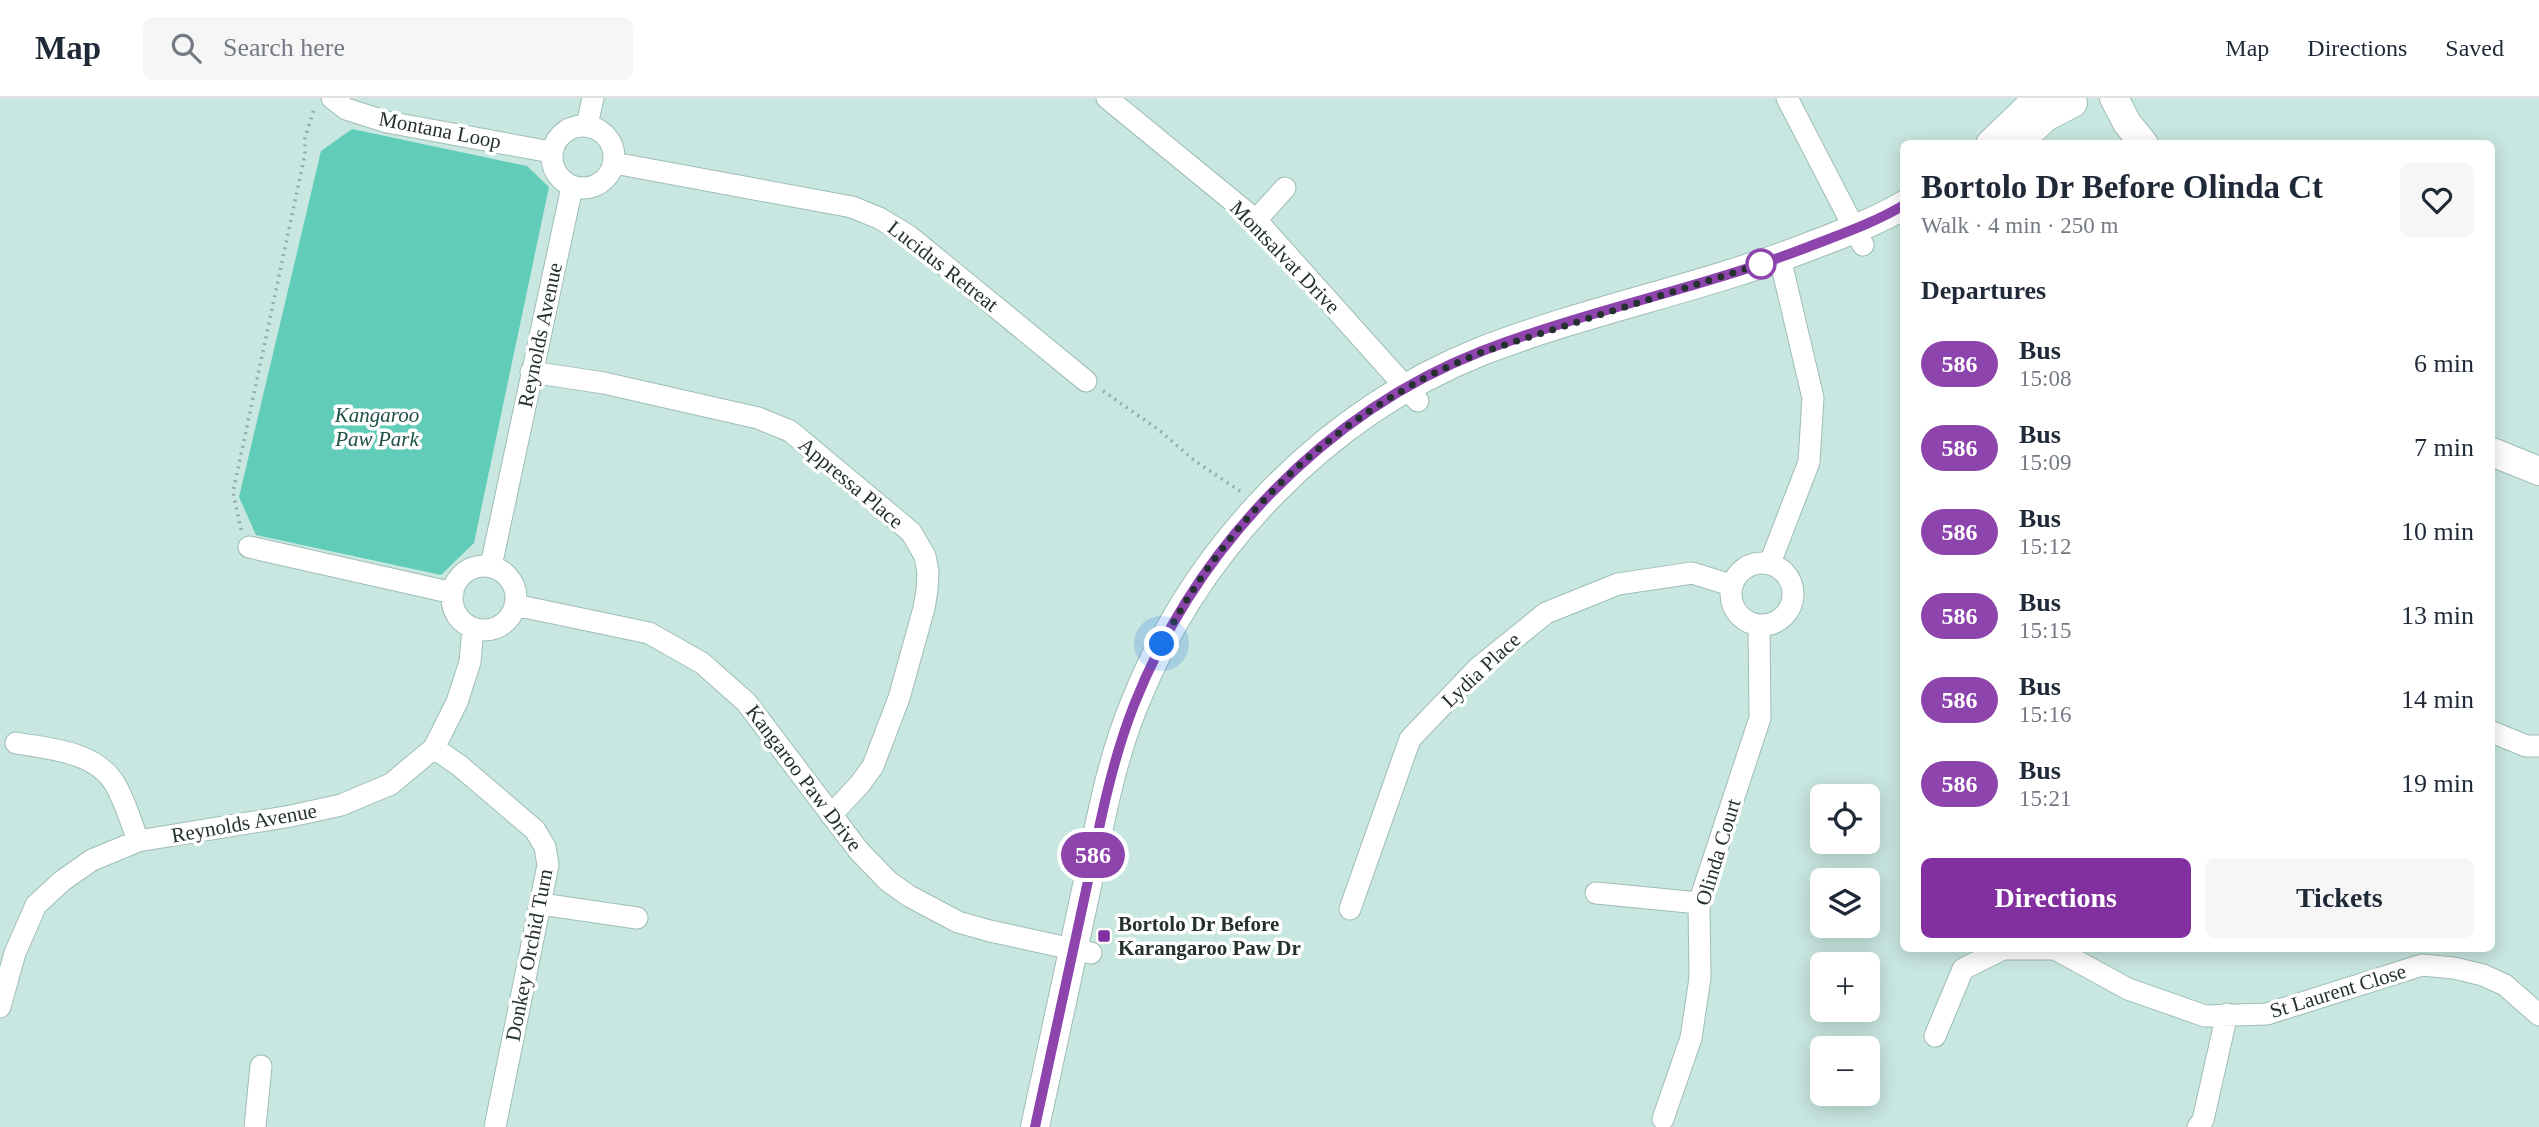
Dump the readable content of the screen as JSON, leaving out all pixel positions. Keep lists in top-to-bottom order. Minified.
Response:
{"streets":{"street":["Montana Loop","Montsalvat Drive","Lucidus Retreat","Reynolds Avenue","Appressa Place","Lydia Place","Kangaroo Paw Drive","Olinda Court","Donkey Orchid Turn","St Laurent Close"]},"crossings":[["Montana Loop","Lucidus Retreat"],["Montana Loop","Reynolds Avenue"],["Lucidus Retreat","Reynolds Avenue"],["Reynolds Avenue","Appressa Place"],["Reynolds Avenue","Kangaroo Paw Drive"],["Reynolds Avenue","Donkey Orchid Turn"],["Appressa Place","Kangaroo Paw Drive"],["Lydia Place","Olinda Court"]],"parks":["Kangaroo Paw Park"],"places":{"transit":["Bortolo Dr Before Karangaroo Paw Dr"]},"lines":["bus line 586"],"page":{"header":"Map","search":"Search here","nav":["Map","Directions","Saved"],"on_map":"586","heading":[["Bortolo Dr Before Olinda Ct","Walk · 4 min · 250 m"],"Departures"],"list":[{"mark":"586","name":"Bus","note":"15:08","value":"6 min"},{"mark":"586","name":"Bus","note":"15:09","value":"7 min"},{"mark":"586","name":"Bus","note":"15:12","value":"10 min"},{"mark":"586","name":"Bus","note":"15:15","value":"13 min"},{"mark":"586","name":"Bus","note":"15:16","value":"14 min"},{"mark":"586","name":"Bus","note":"15:21","value":"19 min"}],"map_buttons":["+","−"],"buttons":["Directions","Tickets"]}}
